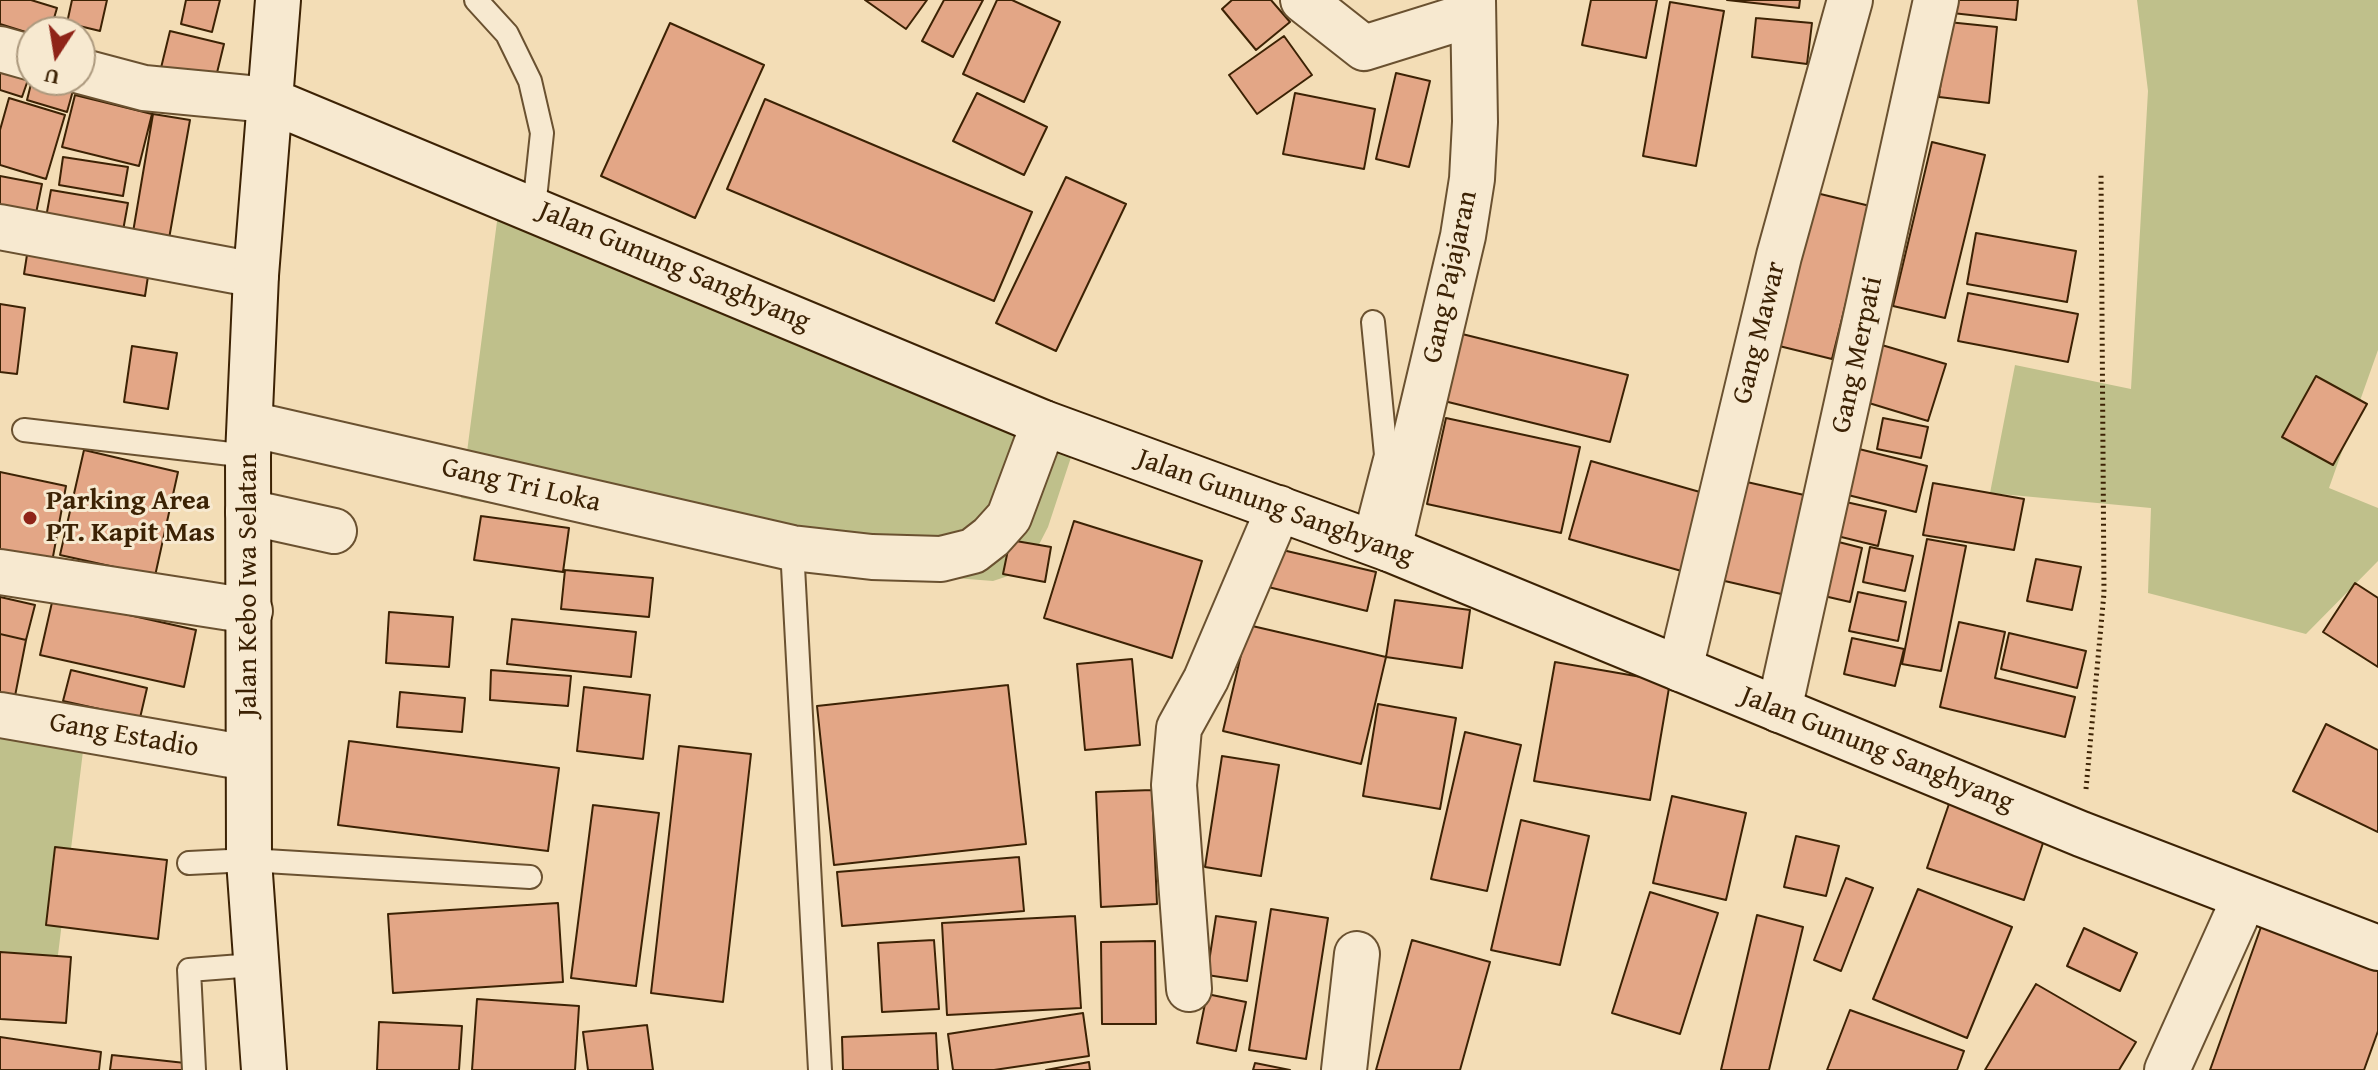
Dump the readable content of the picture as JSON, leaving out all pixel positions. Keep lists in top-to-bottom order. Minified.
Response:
{"streets":{"street":["Jalan Gunung Sanghyang","Gang Pajajaran","Gang Mawar","Gang Merpati","Gang Tri Loka","Jalan Kebo Iwa Selatan","Gang Estadio"]},"crossings":[["Jalan Gunung Sanghyang","Gang Pajajaran"],["Jalan Gunung Sanghyang","Gang Mawar"],["Jalan Gunung Sanghyang","Gang Merpati"],["Jalan Gunung Sanghyang","Gang Tri Loka"],["Jalan Gunung Sanghyang","Jalan Kebo Iwa Selatan"],["Gang Tri Loka","Jalan Kebo Iwa Selatan"],["Jalan Kebo Iwa Selatan","Gang Estadio"]],"places":["Parking Area PT. Kapit Mas"],"north":"bottom"}
